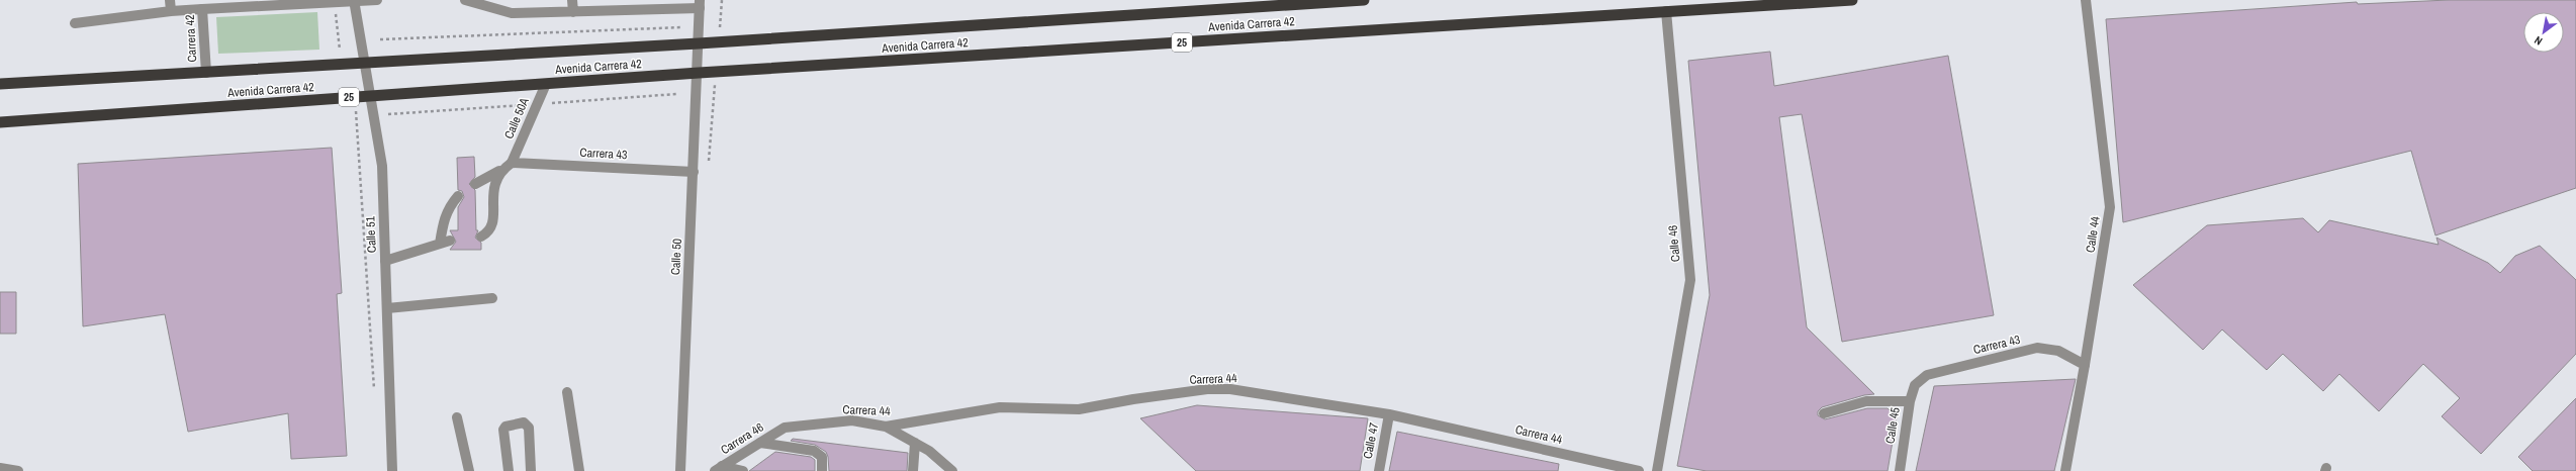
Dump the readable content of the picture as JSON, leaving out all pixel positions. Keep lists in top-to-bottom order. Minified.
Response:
{"streets":{"highway":["Avenida Carrera 42","25"],"street":["Carrera 42","Calle 50A","Carrera 43","Calle 51","Calle 44","Calle 46","Calle 50","Carrera 44","Calle 45","Carrera 46","Calle 47"]},"crossings":[["Avenida Carrera 42","Carrera 42"],["Avenida Carrera 42","Calle 50A"],["Avenida Carrera 42","Calle 51"],["Avenida Carrera 42","Calle 46"],["Avenida Carrera 42","Calle 50"],["Carrera 42","Calle 51"],["Calle 50A","Carrera 43"],["Carrera 43","Calle 44"],["Carrera 43","Calle 50"],["Carrera 43","Calle 45"],["Carrera 44","Carrera 46"],["Carrera 44","Calle 47"]],"north":"bottom left"}
